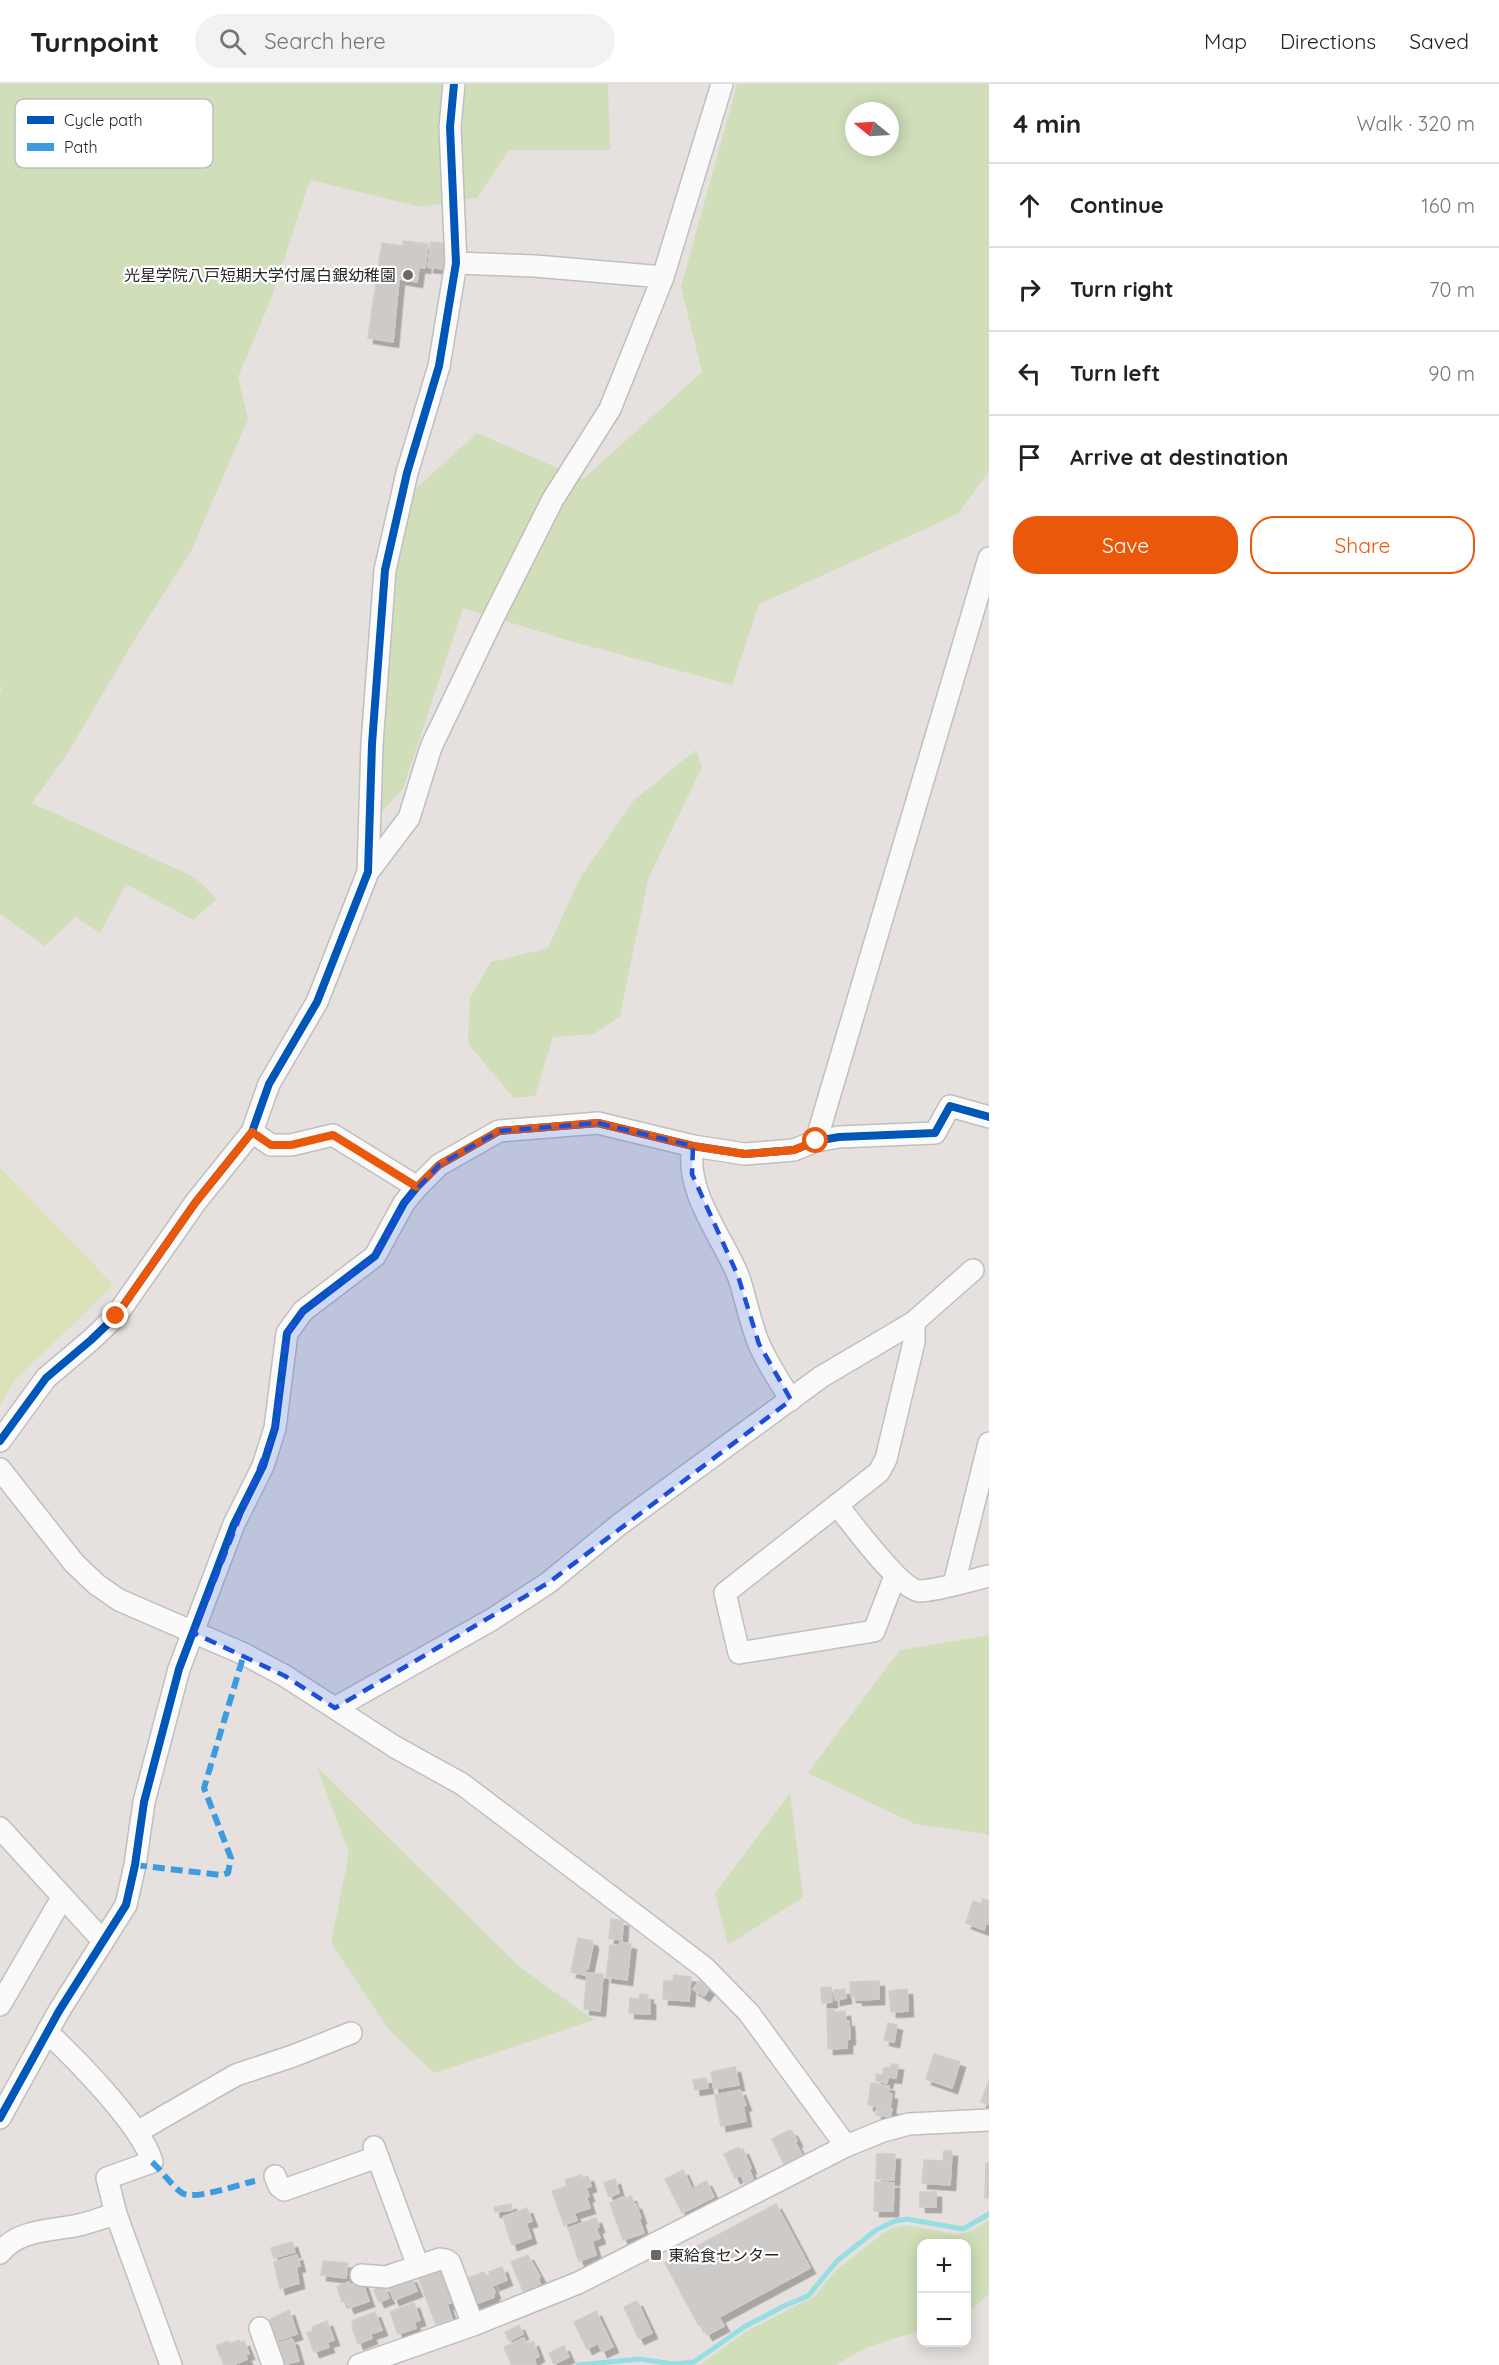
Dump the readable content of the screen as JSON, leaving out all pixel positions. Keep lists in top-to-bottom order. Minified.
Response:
{"places":{"other":["光星学院八戸短期大学付属白銀幼稚園"],"transit":["東給食センター"]},"legend":["Cycle path","Path"],"north":"left","page":{"header":"Turnpoint","search":"Search here","nav":["Map","Directions","Saved"],"heading":["4 min","Walk · 320 m"],"list":[["Continue","160 m"],["Turn right","70 m"],["Turn left","90 m"],"Arrive at destination"],"buttons":["Save","Share"],"map_buttons":["+","−"]}}
